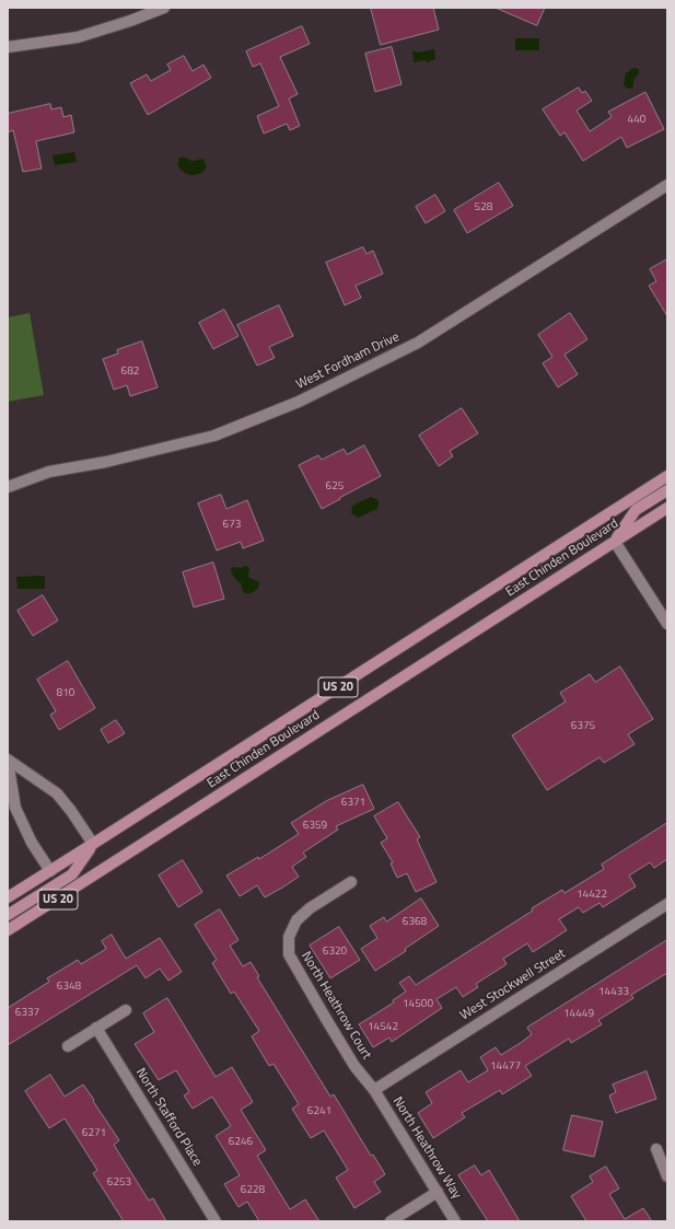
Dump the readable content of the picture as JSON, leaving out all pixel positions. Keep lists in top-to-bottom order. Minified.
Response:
{"streets":{"main road":["East Chinden Boulevard","US 20"],"street":["West Fordham Drive","West Stockwell Street","North Heathrow Court","North Stafford Place","North Heathrow Way"]},"crossings":[["West Stockwell Street","North Heathrow Court"],["West Stockwell Street","North Heathrow Way"],["North Heathrow Court","North Heathrow Way"]],"house_numbers":["440","528","682","625","673","810","6375","6371","6359","14422","6368","6320","6348","14433","14500","6337","14449","14542","14477","6241","6271","6246","6253","6228"]}
